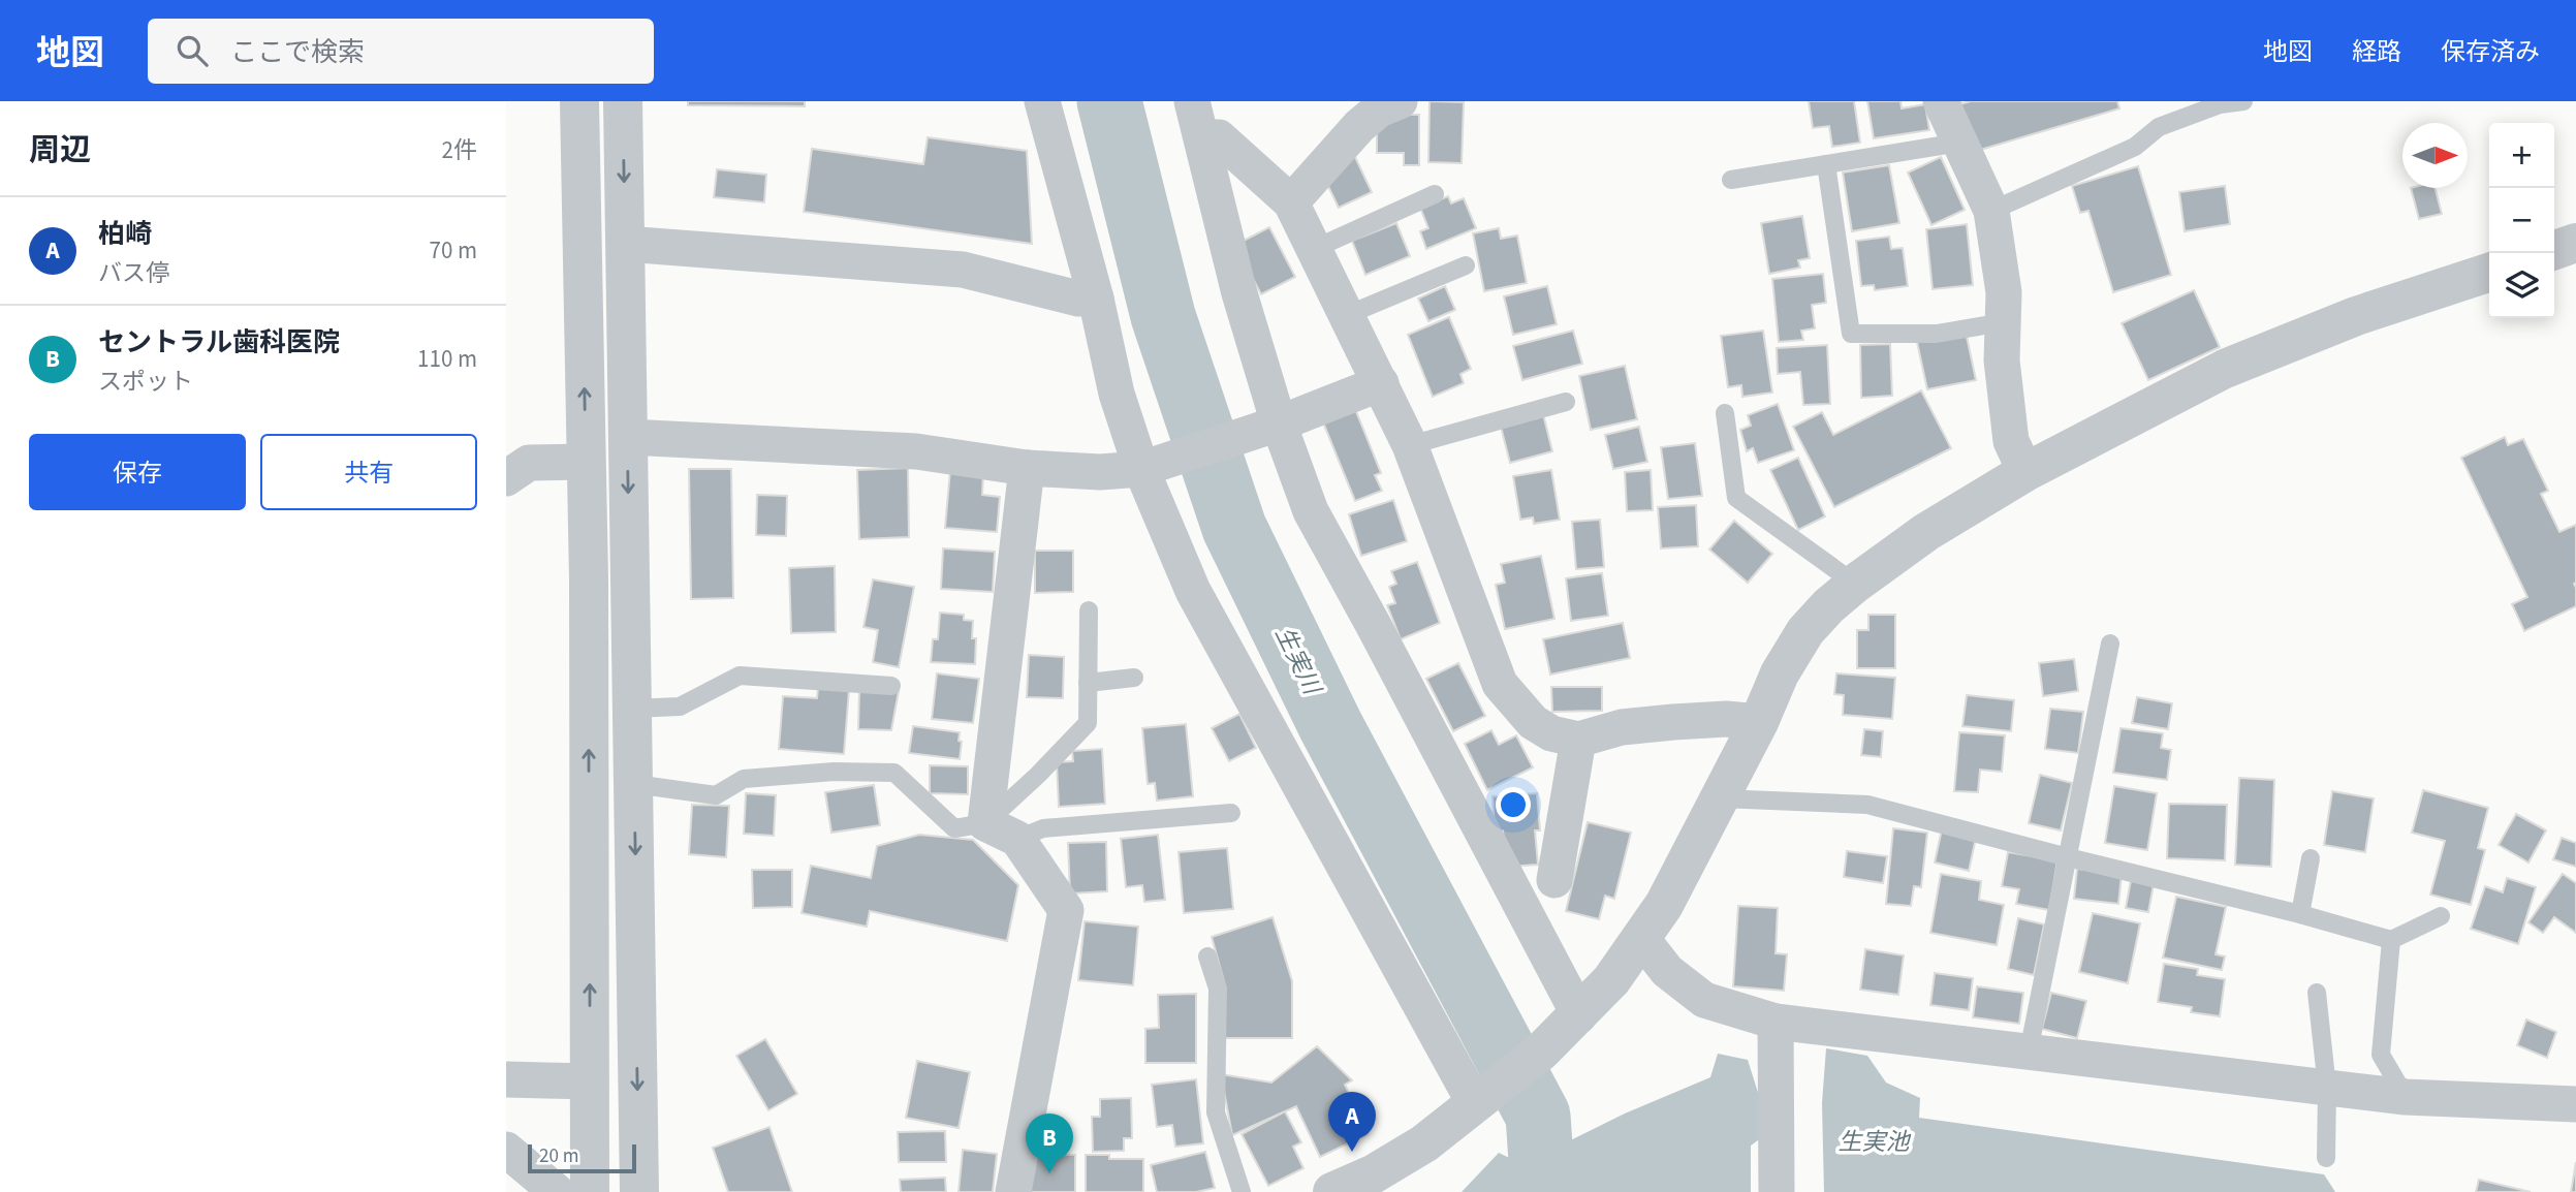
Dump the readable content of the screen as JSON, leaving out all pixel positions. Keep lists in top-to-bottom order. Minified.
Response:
{"water":["生実川","生実池"],"scale_bar":"20 m","north":"right","page":{"header":"地図","search":"ここで検索","nav":["地図","経路","保存済み"],"heading":["周辺","2件"],"map_buttons":["+","−"],"list":[{"mark":"A","name":"柏崎","note":"バス停","value":"70 m"},{"mark":"B","name":"セントラル歯科医院","note":"スポット","value":"110 m"}],"buttons":["保存","共有"],"pins":["A","B"],"scale":"20 m"}}
